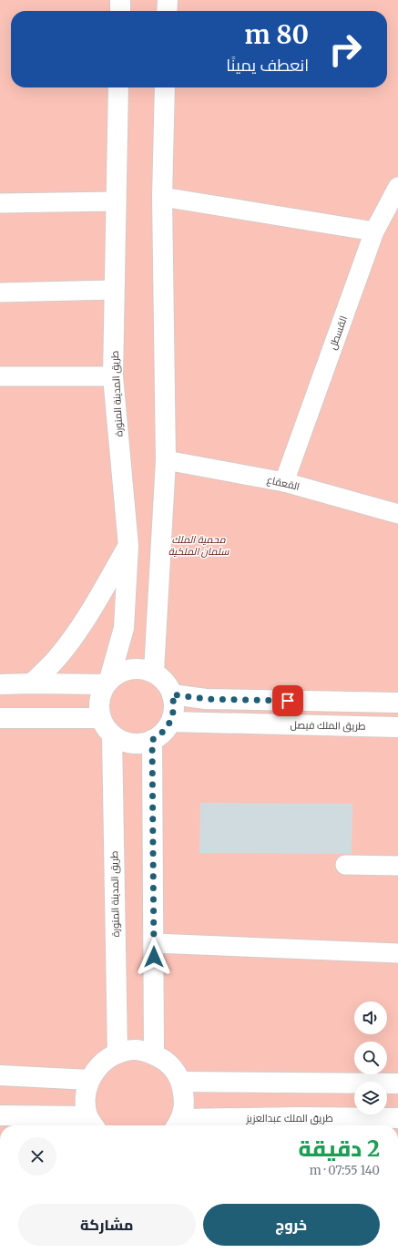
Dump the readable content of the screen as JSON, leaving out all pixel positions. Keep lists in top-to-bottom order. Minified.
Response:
{"streets":{"main road":["طريق المدينة المنورة","طريق الملك فيصل","طريق الملك عبدالعزيز"],"street":["القسطل","القعقاع"]},"crossings":[["القسطل","القعقاع"],["طريق المدينة المنورة","طريق الملك فيصل"]],"parks":["محمية الملك سلمان الملكية"],"page":{"turn":["80 m","انعطف يمينًا"],"heading":["2 دقيقة","140 m · 07:55"],"buttons":["خروج","مشاركة"]}}
